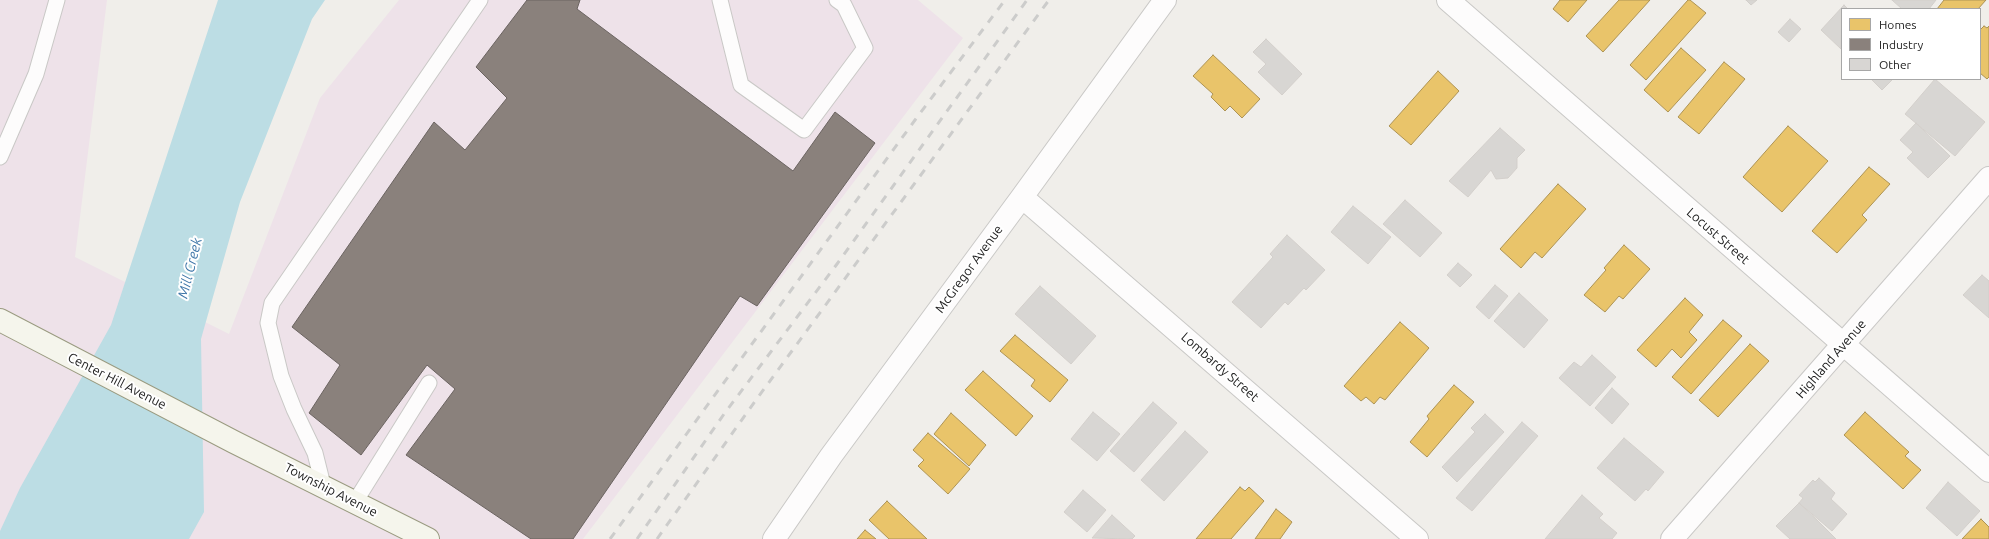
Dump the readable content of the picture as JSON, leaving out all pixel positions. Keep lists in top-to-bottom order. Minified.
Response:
{"streets":{"main road":["Center Hill Avenue","Township Avenue"],"street":["Locust Street","McGregor Avenue","Highland Avenue","Lombardy Street"]},"crossings":[["Locust Street","Highland Avenue"],["McGregor Avenue","Lombardy Street"],["Center Hill Avenue","Township Avenue"]],"water":["Mill Creek"],"legend":["Homes","Industry","Other"]}
